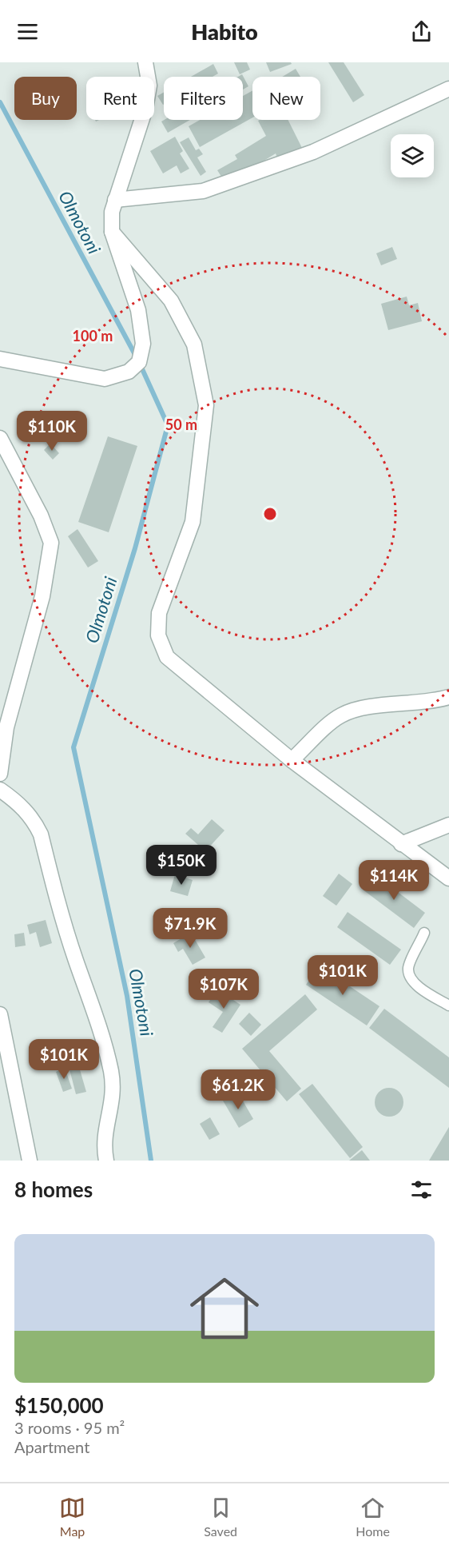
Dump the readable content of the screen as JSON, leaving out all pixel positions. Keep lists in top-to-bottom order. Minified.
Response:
{"water":["Olmotoni"],"page":{"header":"Habito","chip":["Buy","Rent","Filters","New"],"price":["$110K","$150K","$114K","$71.9K","$101K","$107K","$101K","$61.2K"],"heading":"8 homes","list":[{"name":"$150,000","note":"3 rooms · 95 m² · Apartment"}],"tabs":["Map","Saved","Home"]},"rings":["100 m","50 m"]}
